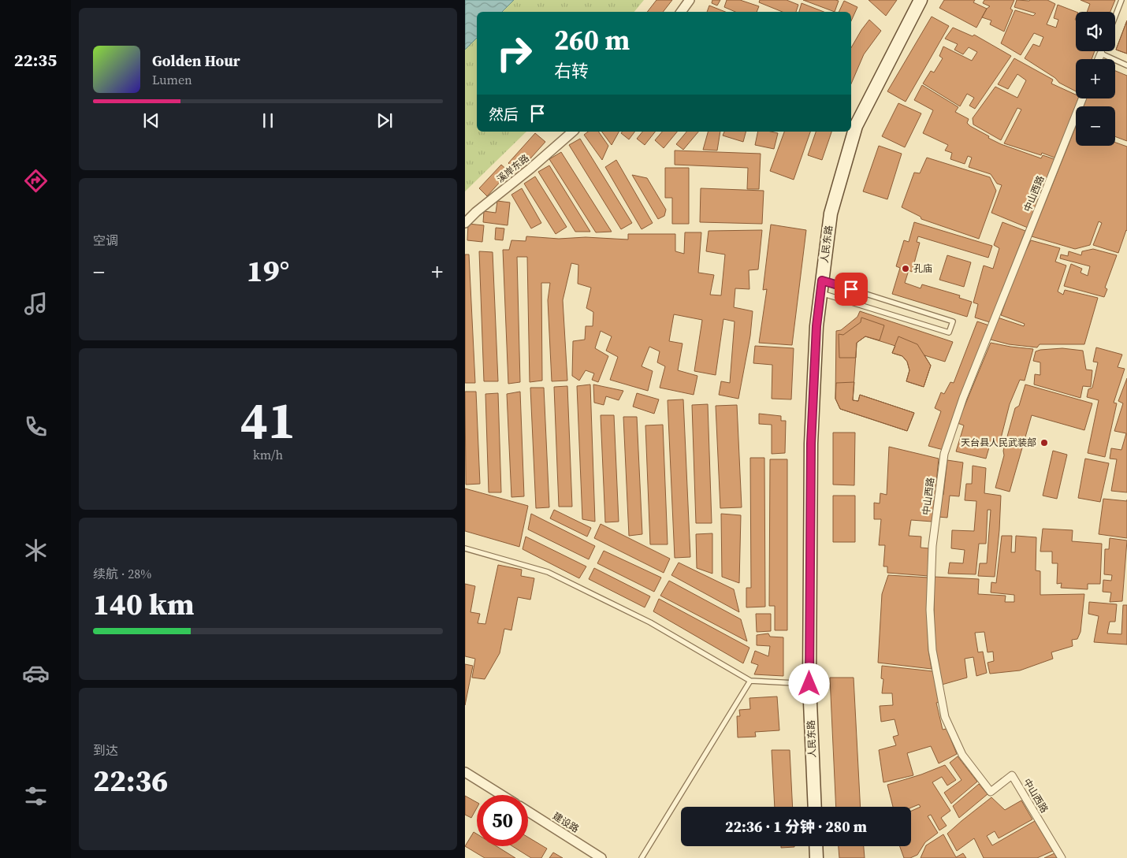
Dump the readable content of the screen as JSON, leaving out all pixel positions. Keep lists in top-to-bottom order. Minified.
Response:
{"streets":{"main road":["人民东路"],"street":["溪岸东路","中山西路","建设路"]},"places":["孔庙","天台县人民武装部"],"page":{"tabs":"22:35","map_buttons":["+","−"],"turn":["260 m","右转"],"song":["Golden Hour","Lumen"],"then":"然后","tile":["空调",["41","km/h"],["续航 · 28%","140 km"],["到达","22:36"]],"heat":["−","19°","+"],"limit":"50","trip":"22:36 · 1 分钟 · 280 m"}}
